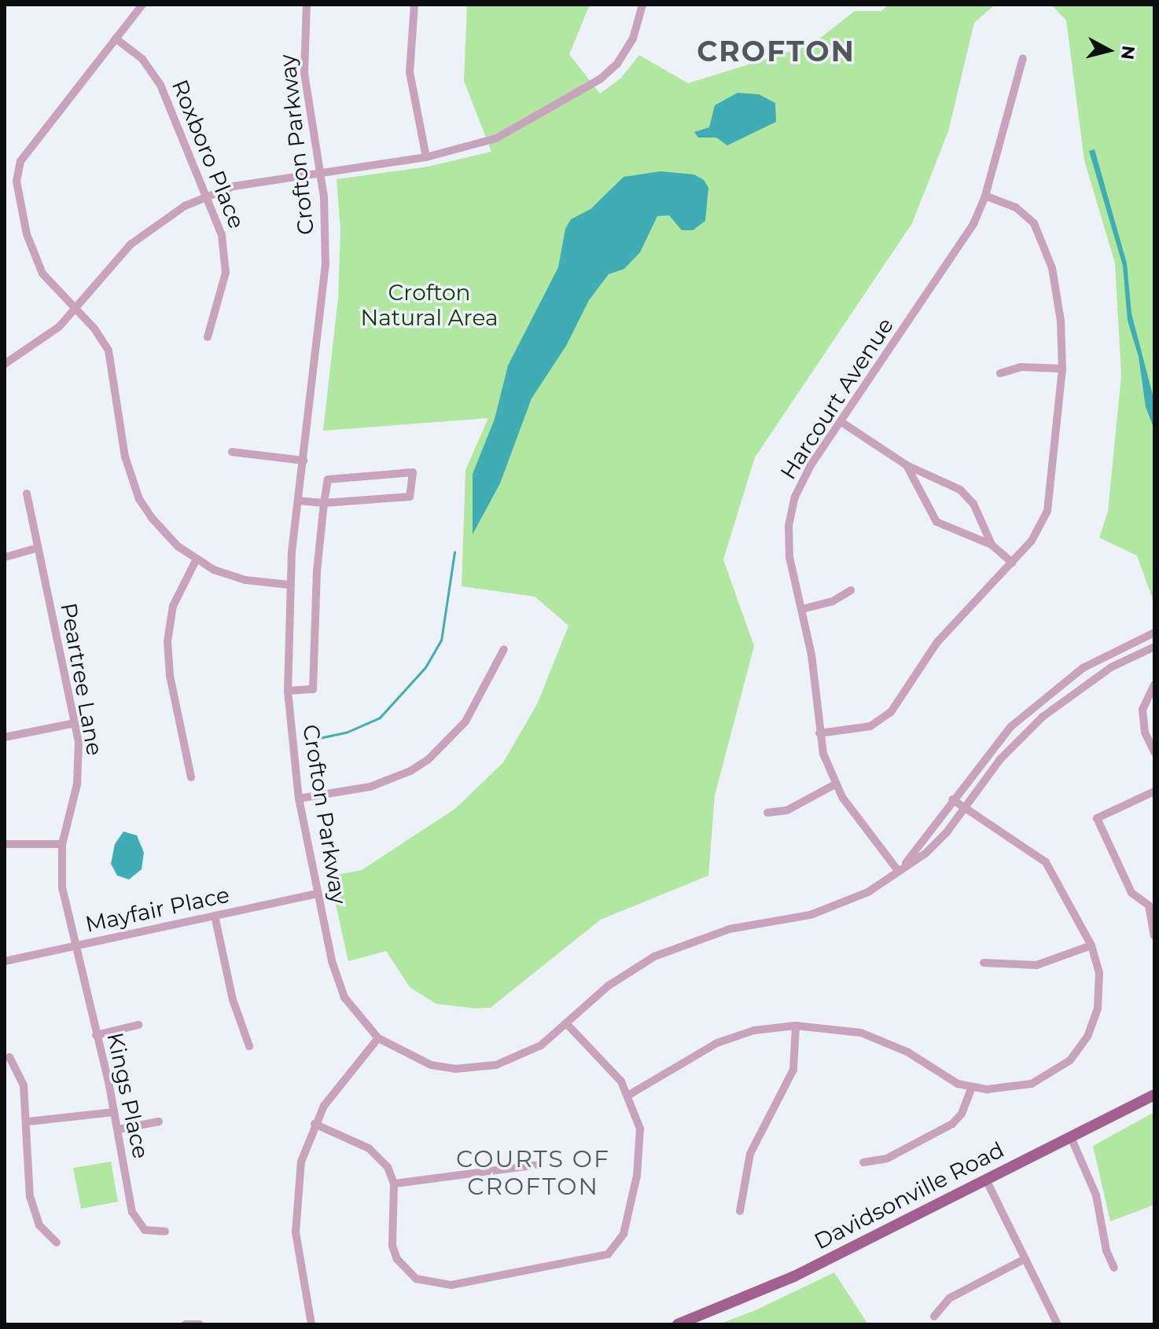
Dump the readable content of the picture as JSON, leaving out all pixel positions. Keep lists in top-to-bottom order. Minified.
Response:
{"streets":{"main road":["Davidsonville Road"],"street":["Crofton Parkway","Roxboro Place","Harcourt Avenue","Peartree Lane","Mayfair Place","Kings Place"]},"crossings":[["Crofton Parkway","Harcourt Avenue"],["Crofton Parkway","Mayfair Place"],["Peartree Lane","Mayfair Place"],["Peartree Lane","Kings Place"],["Mayfair Place","Kings Place"]],"districts":["CROFTON","COURTS OF CROFTON"],"parks":["Crofton Natural Area"],"north":"right"}
